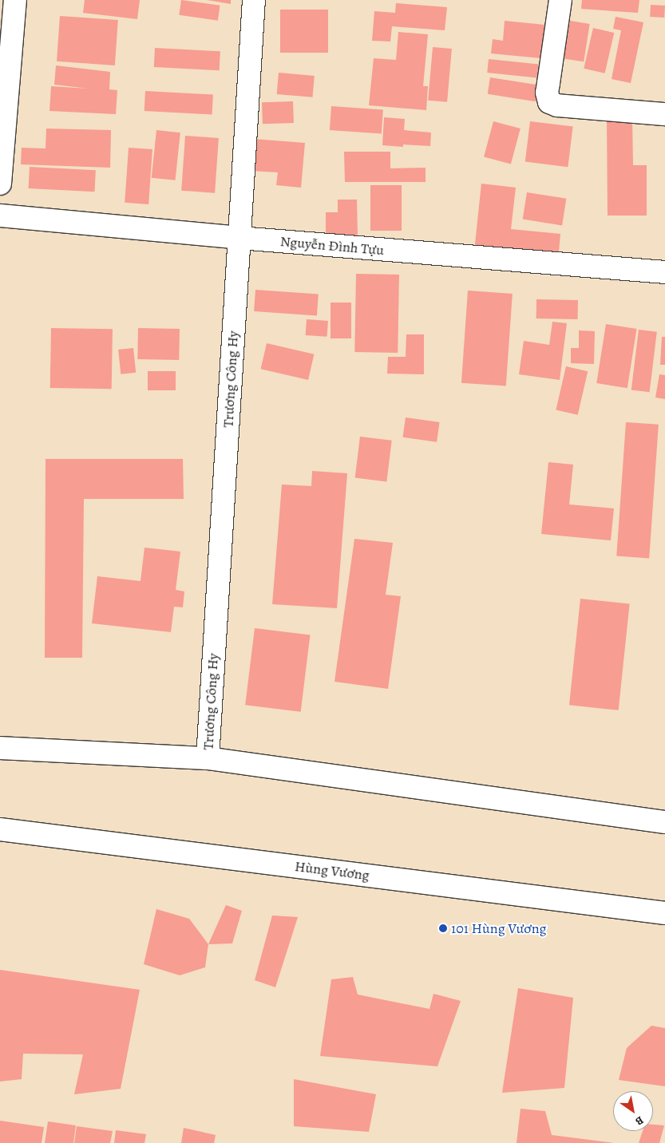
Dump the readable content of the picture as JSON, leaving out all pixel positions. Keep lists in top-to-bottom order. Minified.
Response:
{"streets":{"street":["Nguyễn Đình Tựu","Trương Công Hy","Hùng Vương"]},"crossings":[["Nguyễn Đình Tựu","Trương Công Hy"]],"places":["101 Hùng Vương"],"north":"bottom right"}
